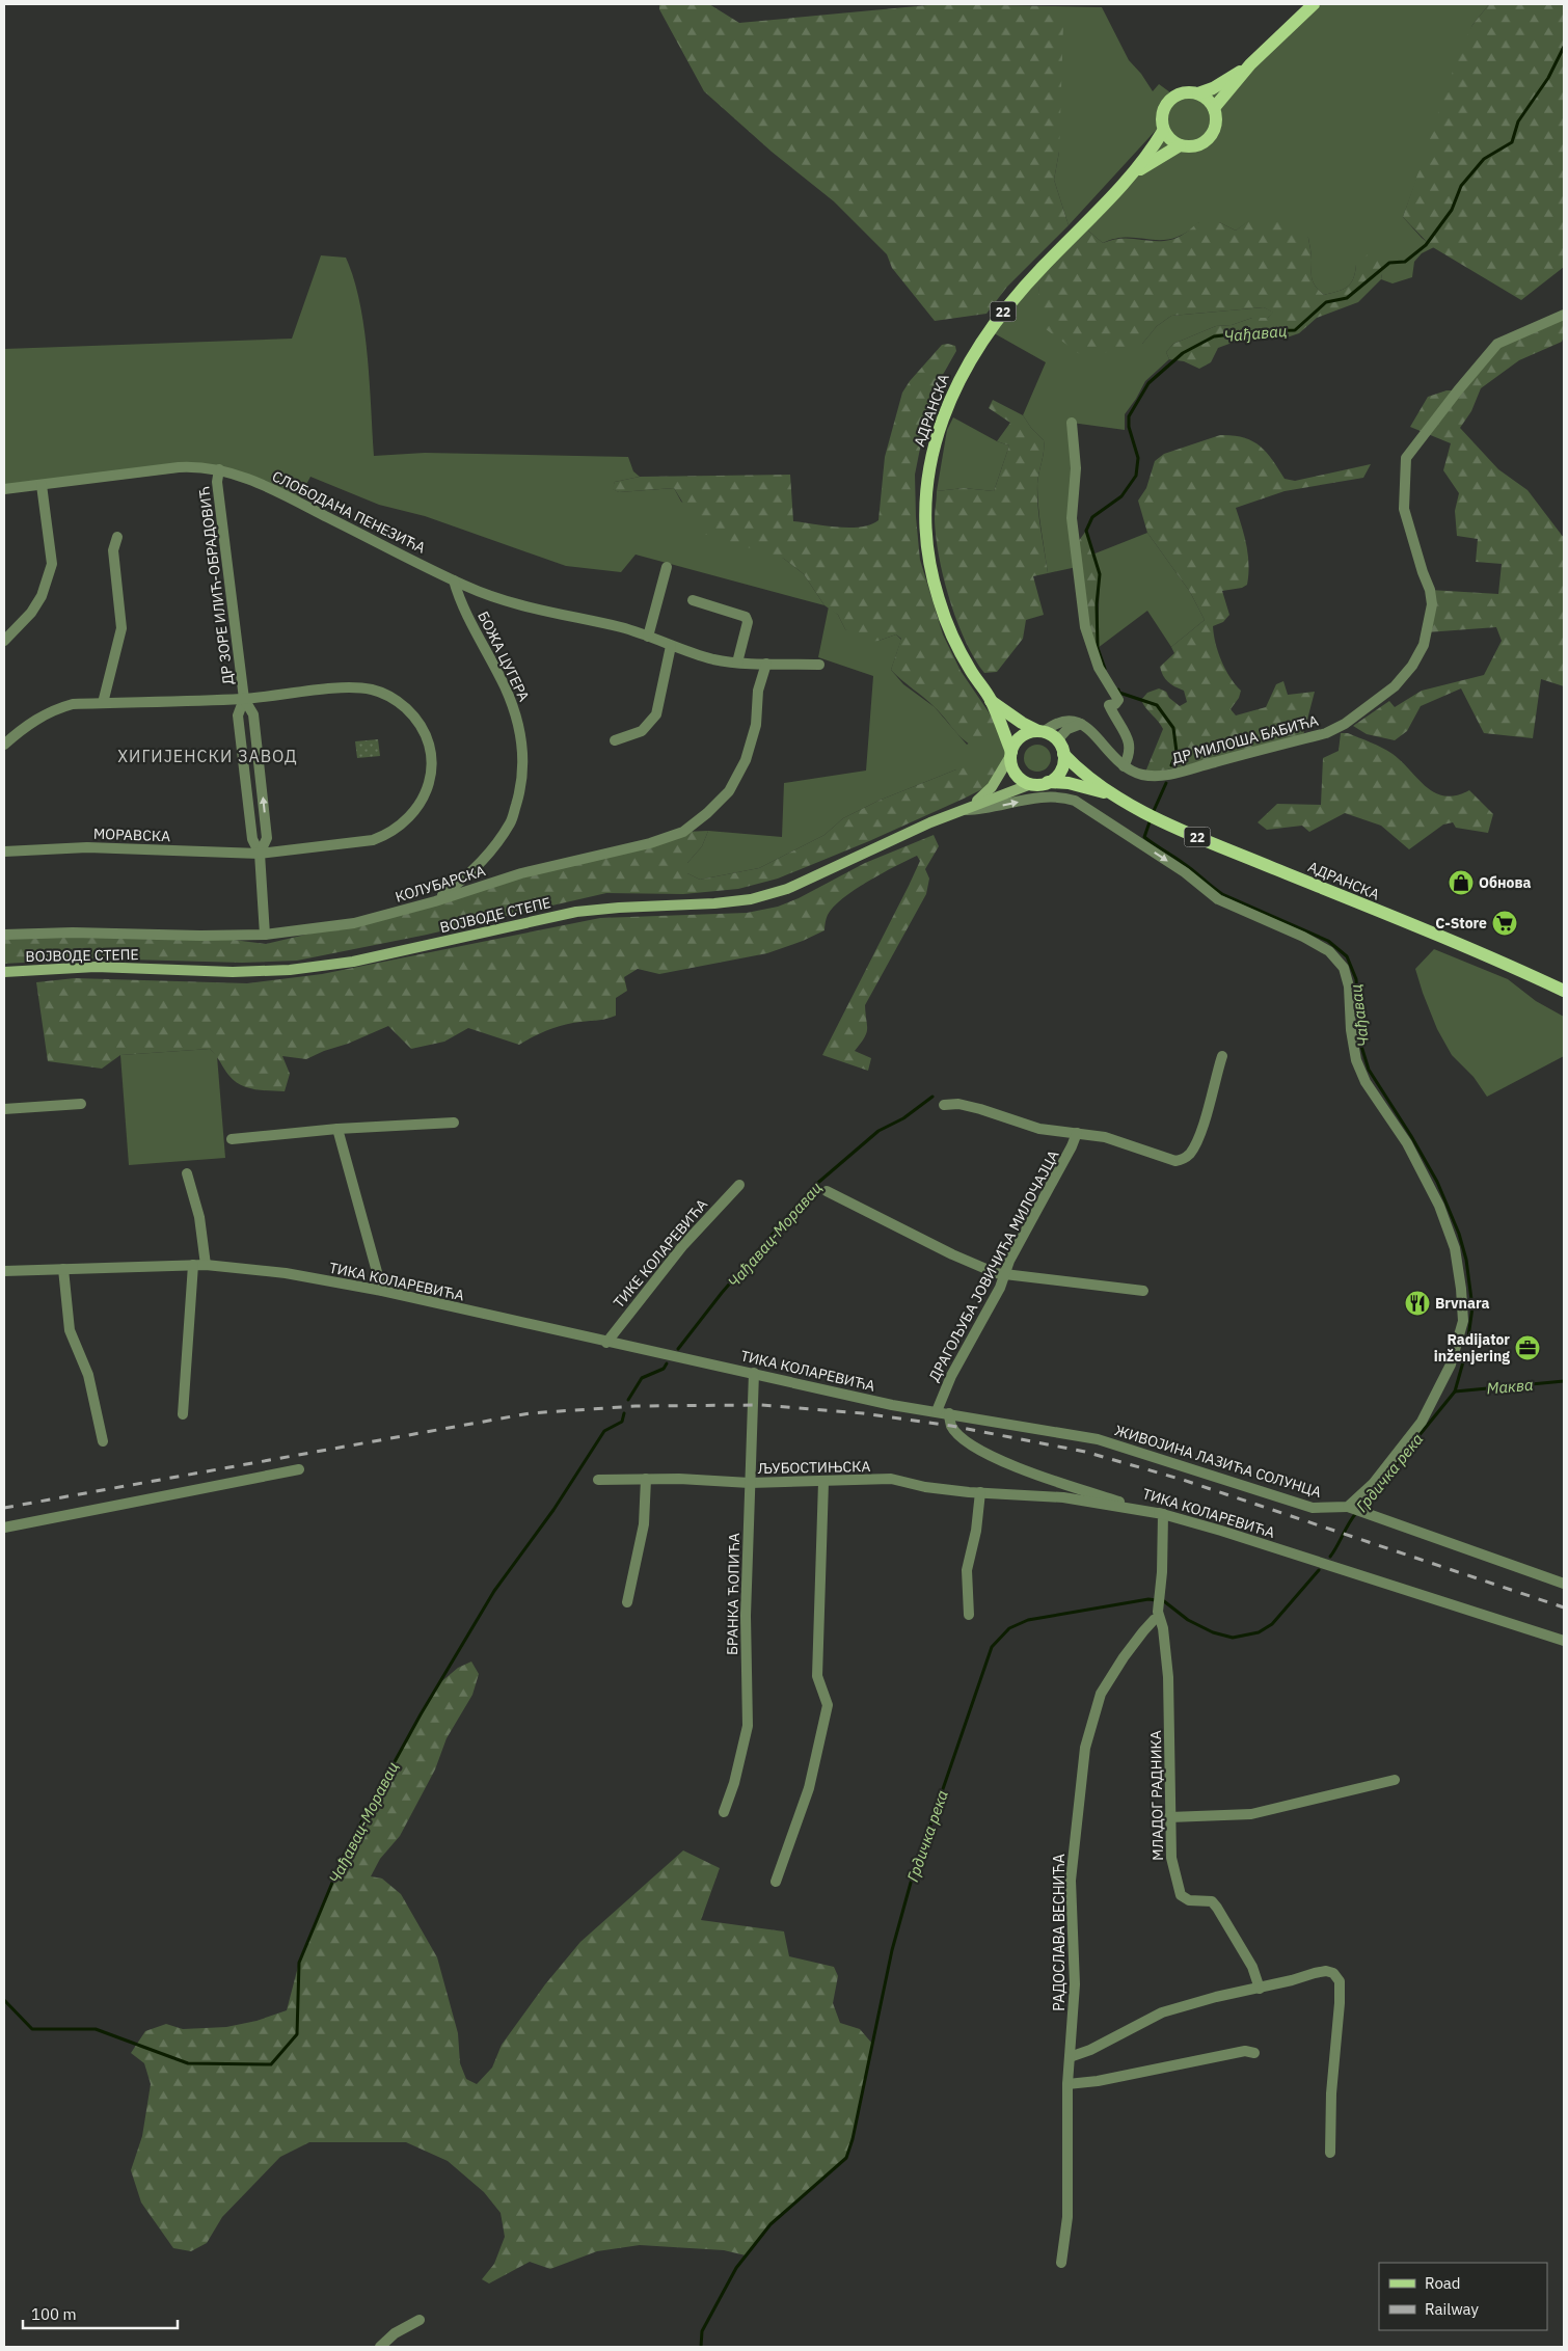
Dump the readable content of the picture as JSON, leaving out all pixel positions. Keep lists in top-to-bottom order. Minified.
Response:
{"streets":{"main road":["22","АДРАНСКА"],"street":["СЛОБОДАНА ПЕНЕЗИЋА","ДР ЗОРЕ ИЛИЋ-ОБРАДОВИЋ","БОЖА ЦУГЕРА","ДР МИЛОША БАБИЋА","МОРАВСКА","КОЛУБАРСКА","ВОЈВОДЕ СТЕПЕ","ТИКЕ КОЛАРЕВИЋА","ДРАГОЉУБА ЈОВИЧИЋА МИЛОЧАЈЦА","ТИКА КОЛАРЕВИЋА","ЖИВОЈИНА ЛАЗИЋА СОЛУНЦА","ЉУБОСТИЊСКА","БРАНКА ЋОПИЋА","МЛАДОГ РАДНИКА","РАДОСЛАВА ВЕСНИЋА"]},"crossings":[["22","АДРАНСКА"],["22","ВОЈВОДЕ СТЕПЕ"],["АДРАНСКА","ВОЈВОДЕ СТЕПЕ"],["СЛОБОДАНА ПЕНЕЗИЋА","ДР ЗОРЕ ИЛИЋ-ОБРАДОВИЋ"],["СЛОБОДАНА ПЕНЕЗИЋА","БОЖА ЦУГЕРА"],["СЛОБОДАНА ПЕНЕЗИЋА","КОЛУБАРСКА"],["ДР ЗОРЕ ИЛИЋ-ОБРАДОВИЋ","МОРАВСКА"],["ДР ЗОРЕ ИЛИЋ-ОБРАДОВИЋ","КОЛУБАРСКА"],["БОЖА ЦУГЕРА","КОЛУБАРСКА"],["ТИКЕ КОЛАРЕВИЋА","ТИКА КОЛАРЕВИЋА"],["ДРАГОЉУБА ЈОВИЧИЋА МИЛОЧАЈЦА","ТИКА КОЛАРЕВИЋА"],["ТИКА КОЛАРЕВИЋА","ЖИВОЈИНА ЛАЗИЋА СОЛУНЦА"],["ТИКА КОЛАРЕВИЋА","ЉУБОСТИЊСКА"],["ТИКА КОЛАРЕВИЋА","БРАНКА ЋОПИЋА"],["ТИКА КОЛАРЕВИЋА","МЛАДОГ РАДНИКА"],["ЉУБОСТИЊСКА","БРАНКА ЋОПИЋА"],["ЉУБОСТИЊСКА","МЛАДОГ РАДНИКА"],["МЛАДОГ РАДНИКА","РАДОСЛАВА ВЕСНИЋА"]],"districts":["ХИГИЈЕНСКИ ЗАВОД"],"water":["Чађавац","Чађавац-Моравац","Маква","Грдичка река"],"places":{"shop":["Обнова"],"supermarket":["C-Store"],"restaurant":["Brvnara"],"office":["Radijator inženjering"]},"legend":["Road","Railway"],"scale_bar":"100 m"}
